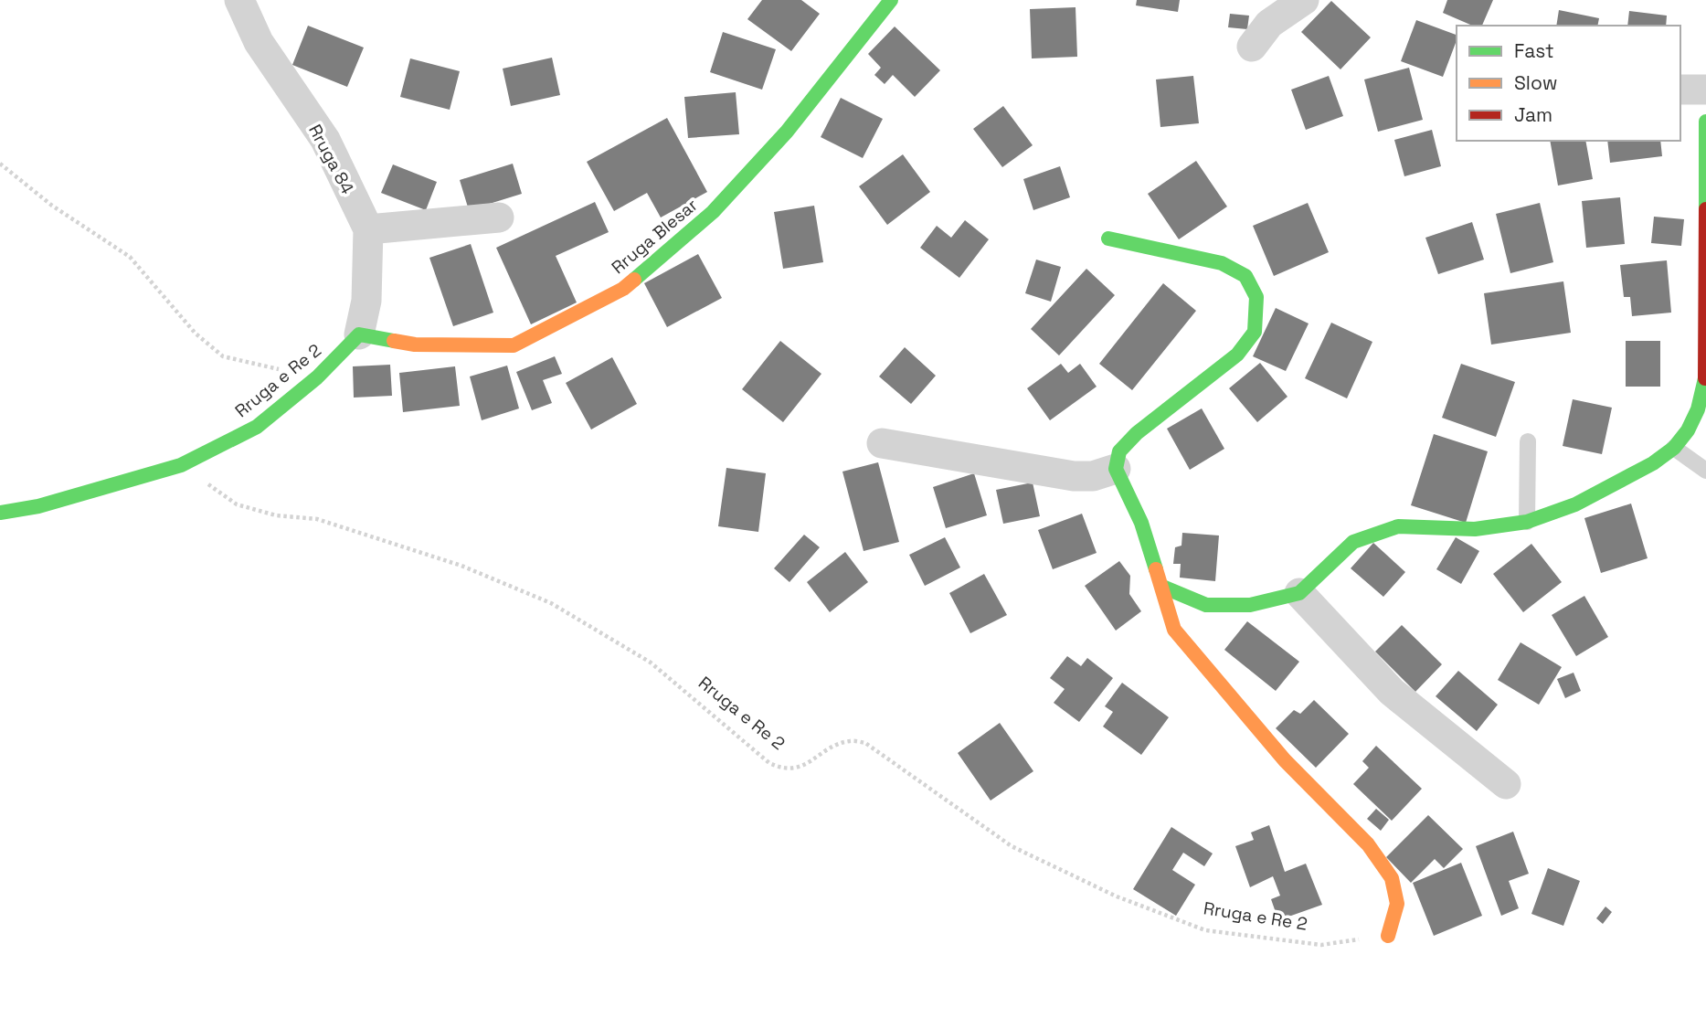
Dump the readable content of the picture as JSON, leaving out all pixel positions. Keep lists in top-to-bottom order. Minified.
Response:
{"streets":{"street":["Rruga 84","Rruga Blesar","Rruga e Re 2"]},"crossings":[["Rruga 84","Rruga Blesar"],["Rruga 84","Rruga e Re 2"],["Rruga Blesar","Rruga e Re 2"]],"legend":["Fast","Slow","Jam"]}
